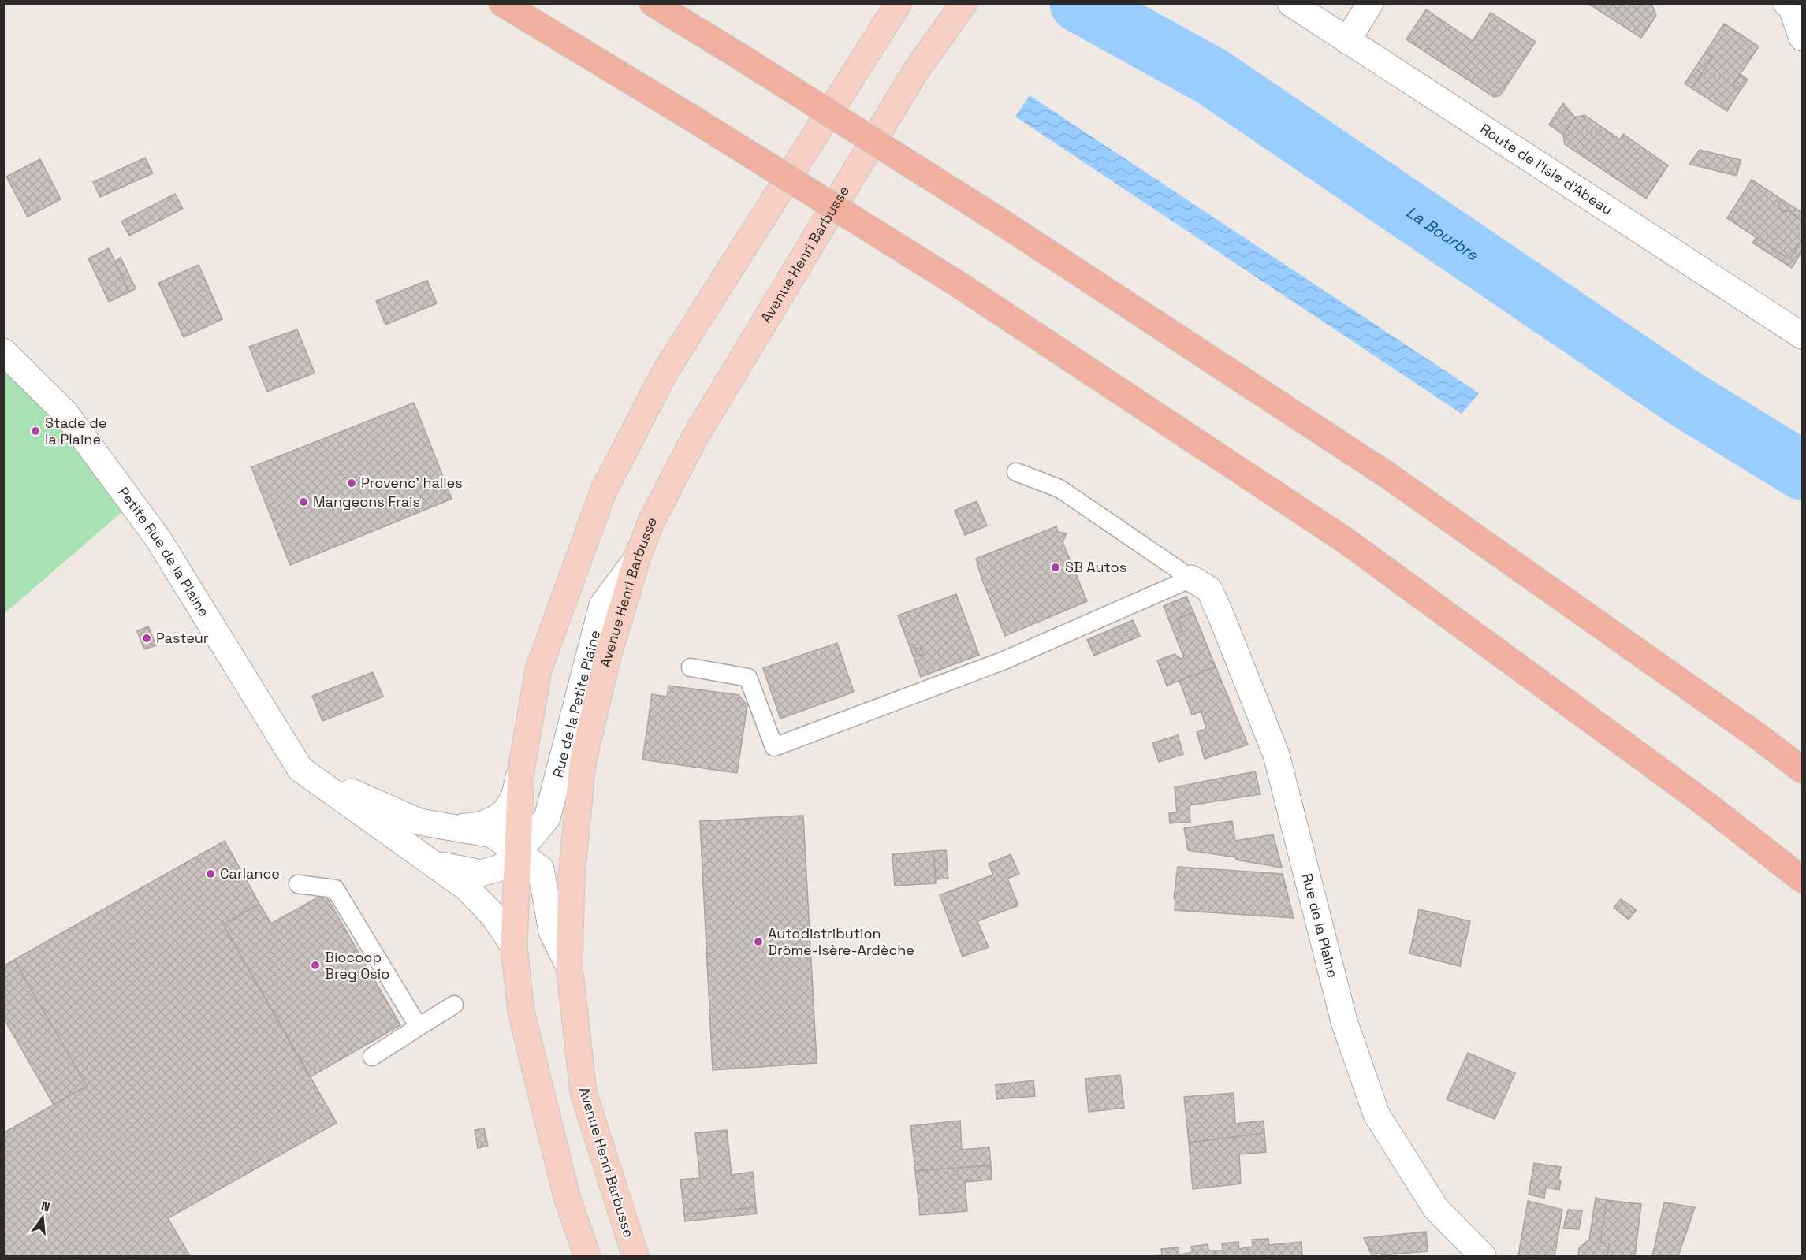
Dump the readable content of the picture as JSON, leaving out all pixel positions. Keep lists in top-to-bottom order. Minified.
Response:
{"streets":{"main road":["Avenue Henri Barbusse"],"street":["Route de l'Isle d'Abeau","Petite Rue de la Plaine","Rue de la Petite Plaine","Rue de la Plaine"]},"crossings":[["Avenue Henri Barbusse","Rue de la Petite Plaine"],["Petite Rue de la Plaine","Rue de la Petite Plaine"]],"water":["La Bourbre"],"places":["Stade de la Plaine","Provenc' halles","Mangeons Frais","SB Autos","Pasteur","Carlance","Autodistribution Drôme-Isère-Ardèche","Biocoop Breg Osio"],"north":"top"}
